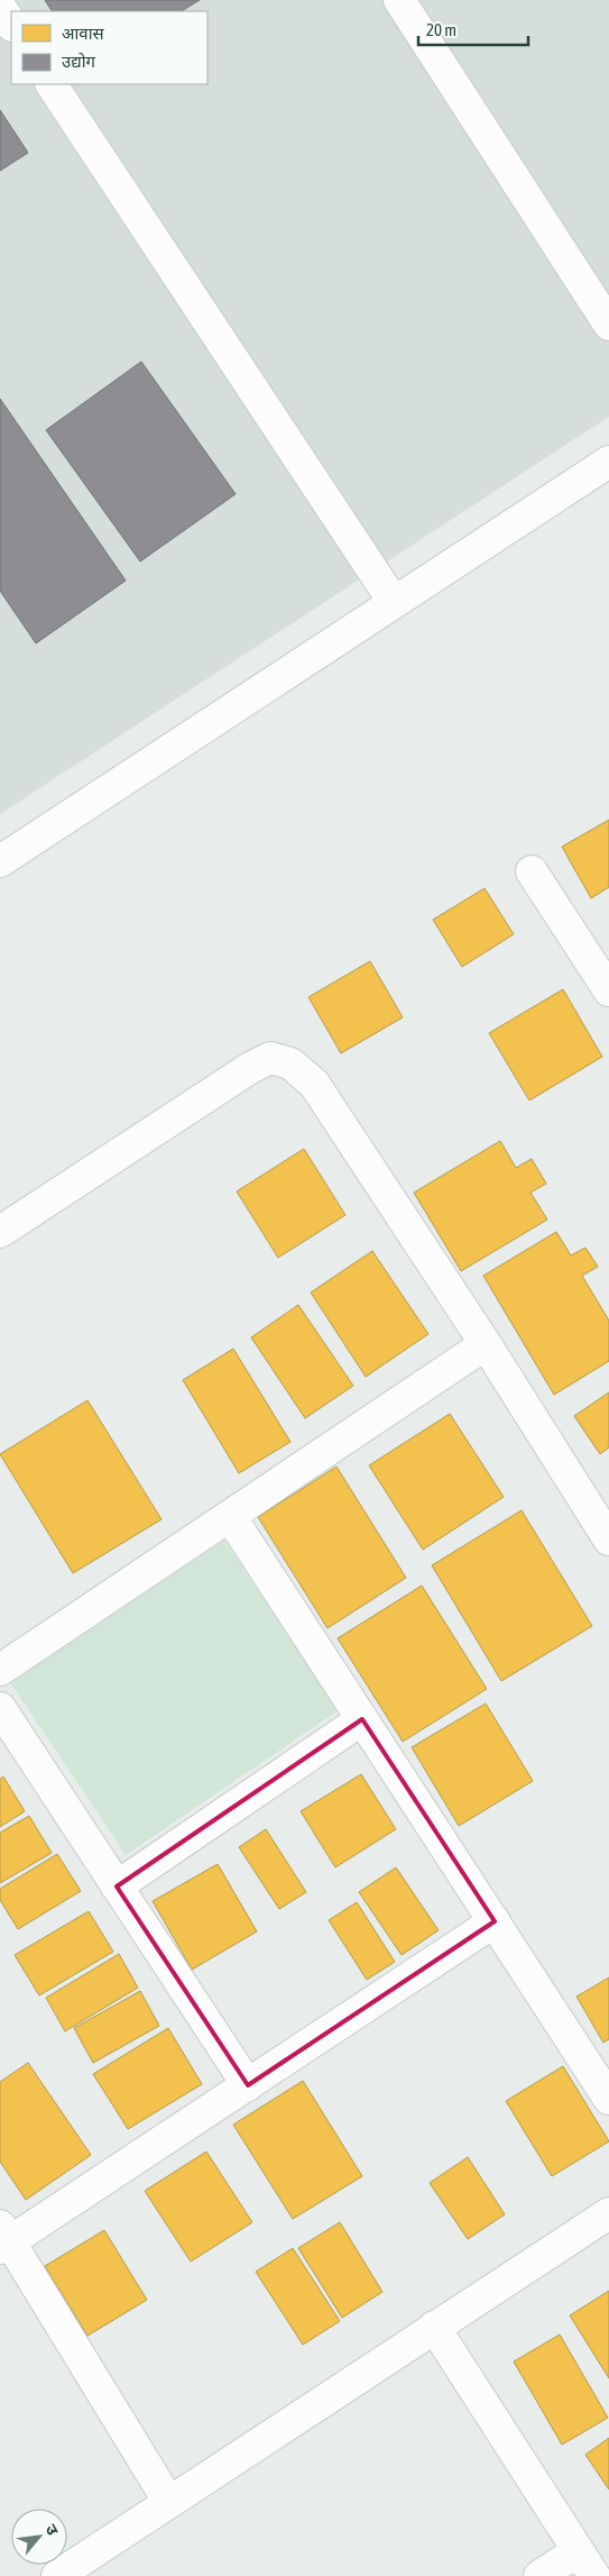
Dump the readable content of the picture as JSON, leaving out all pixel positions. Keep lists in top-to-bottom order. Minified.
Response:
{"legend":["आवास","उद्योग"],"scale_bar":"20 m","north":"top right"}
